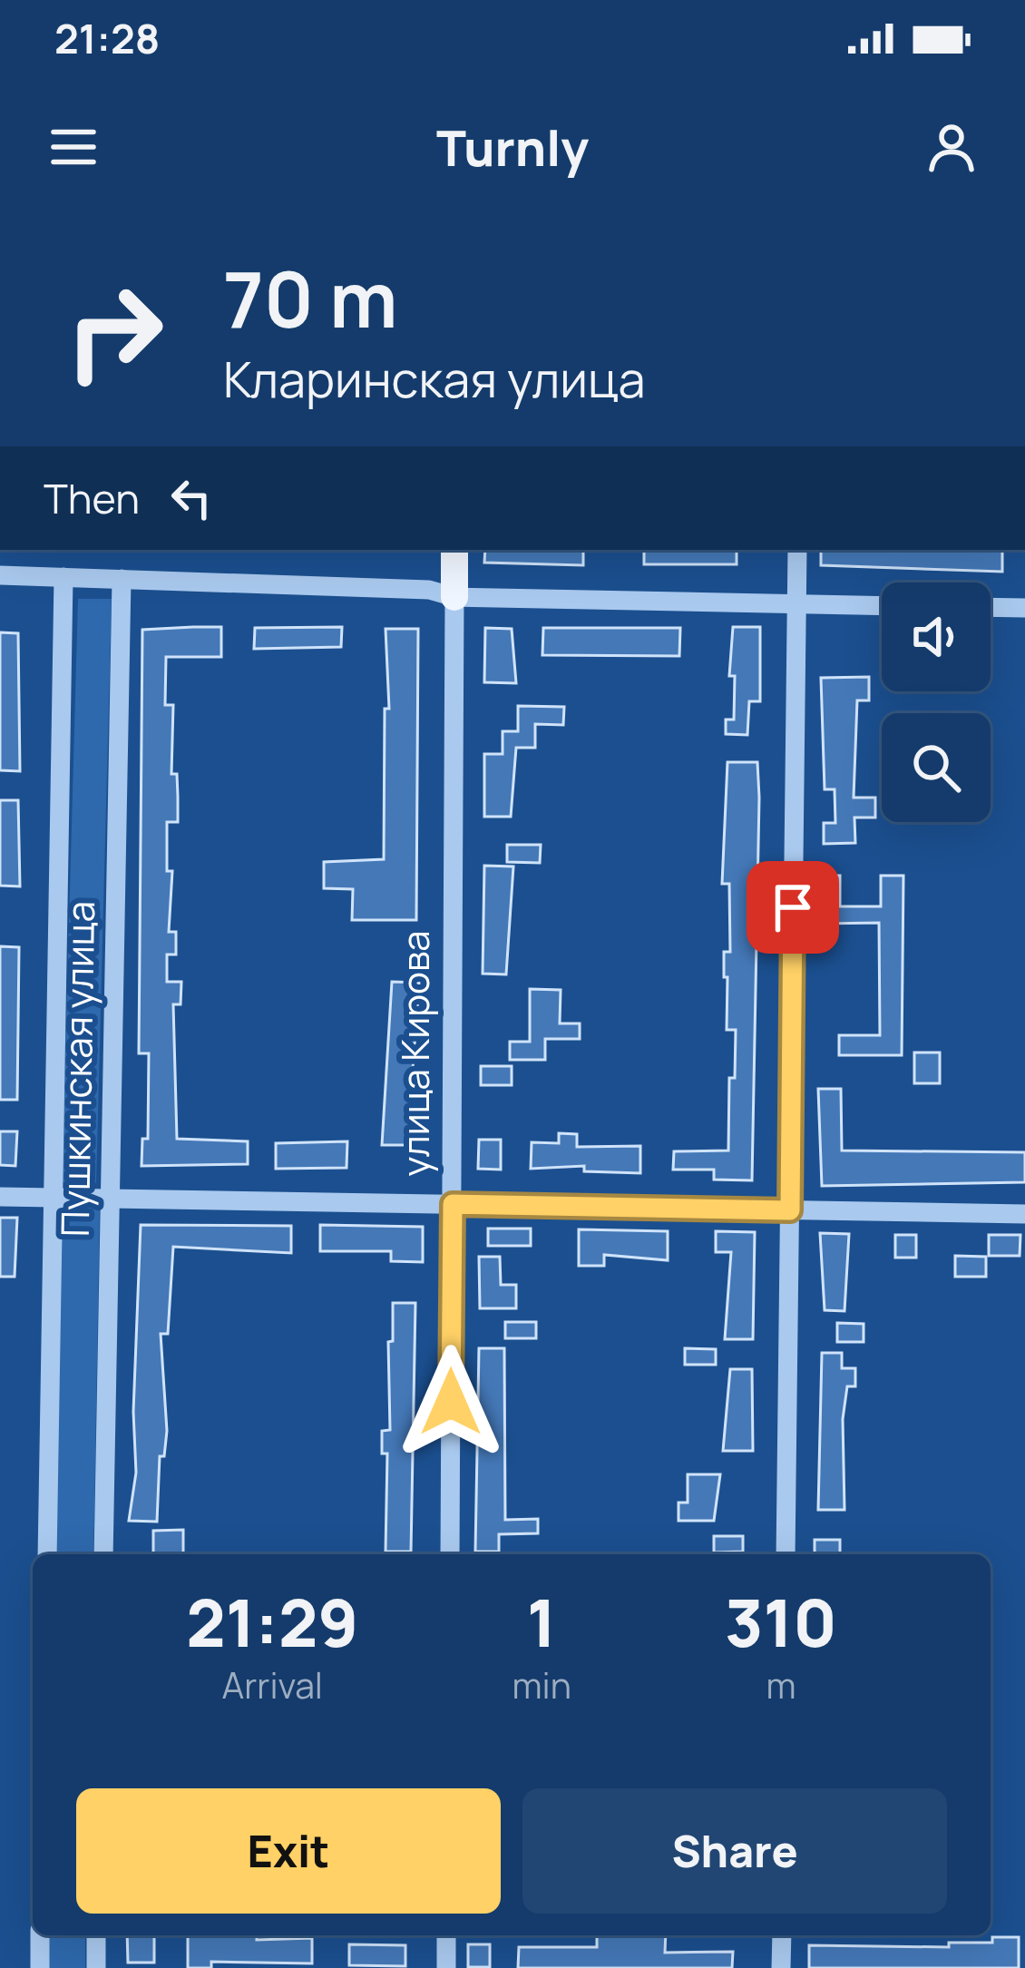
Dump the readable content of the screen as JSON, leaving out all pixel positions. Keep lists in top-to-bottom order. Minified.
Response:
{"streets":{"main road":["улица Кирова"],"street":["Пушкинская улица"]},"page":{"status":"21:28","header":"Turnly","turn":["70 m","Кларинская улица"],"then":"Then","eta":["21:29","Arrival","1","min","310","m"],"buttons":["Exit","Share"]}}
